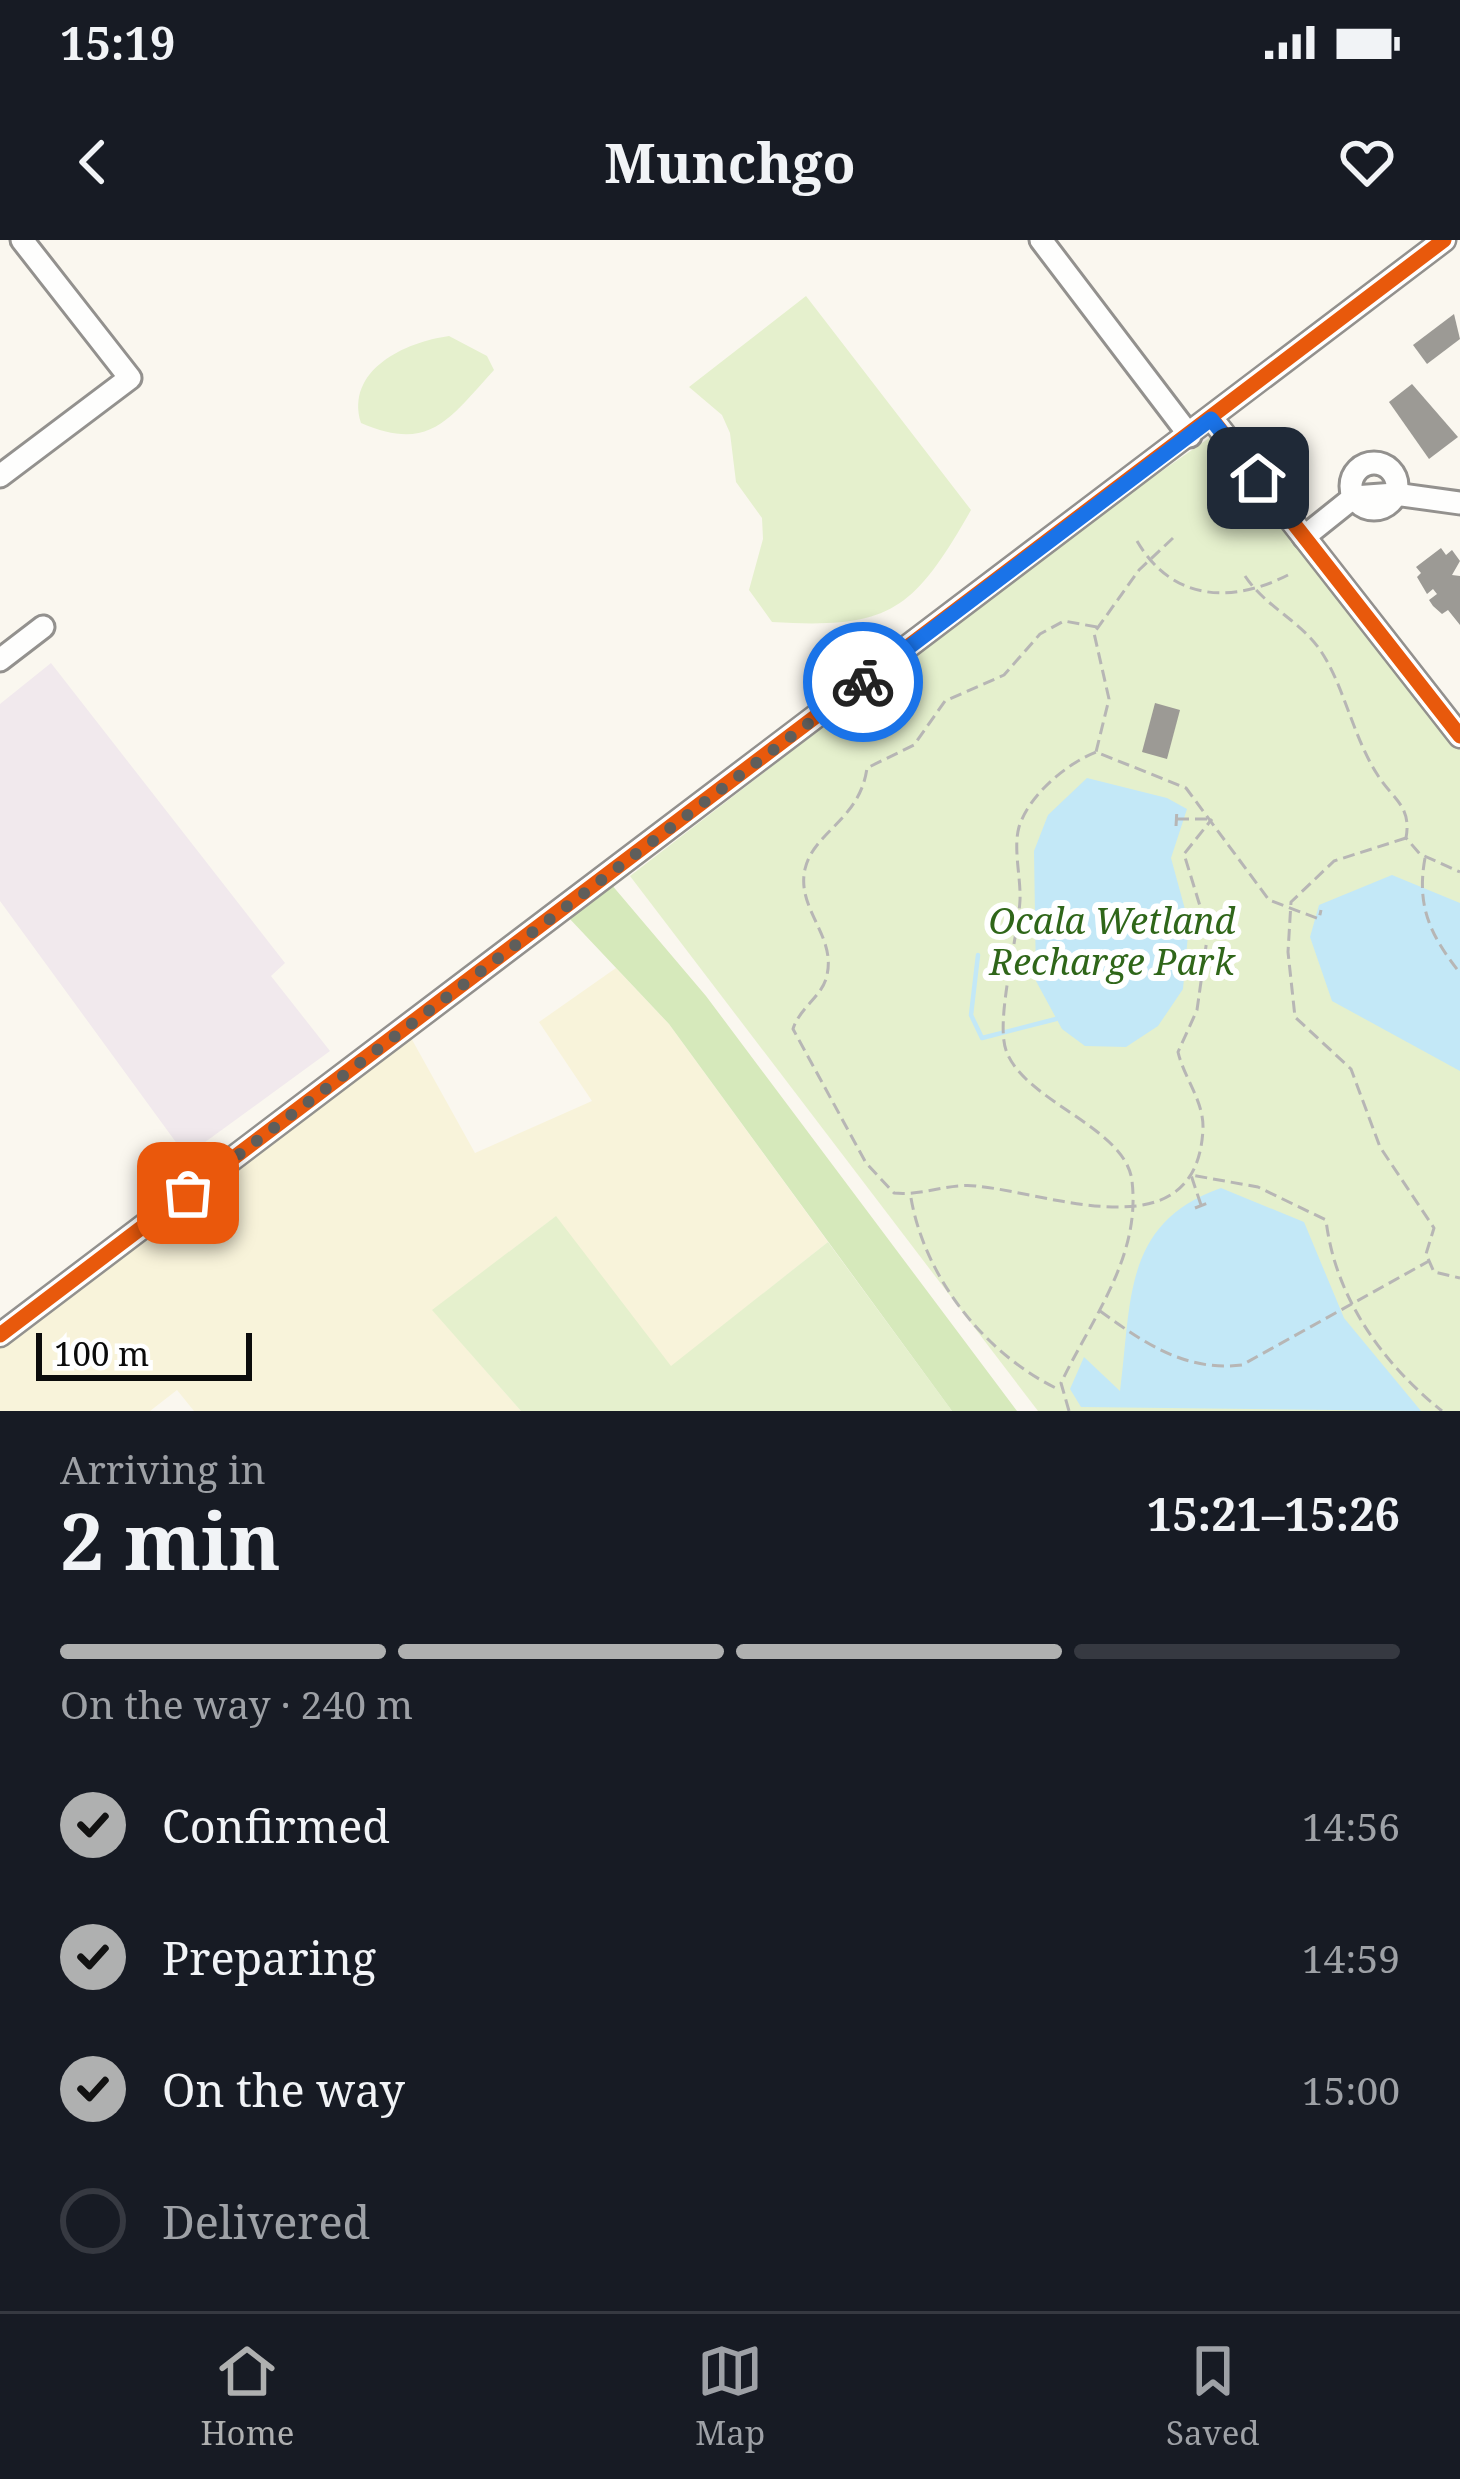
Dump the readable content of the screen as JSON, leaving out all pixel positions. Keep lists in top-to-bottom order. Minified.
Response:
{"parks":["Ocala Wetland Recharge Park"],"scale_bar":"100 m","page":{"status":"15:19","header":"Munchgo","scale":"100 m","heading":["2 min","Arriving in","15:21–15:26"],"bar":"On the way · 240 m","list":[["Confirmed","14:56"],["Preparing","14:59"],["On the way","15:00"],"Delivered"],"tabs":["Home","Map","Saved"]}}
